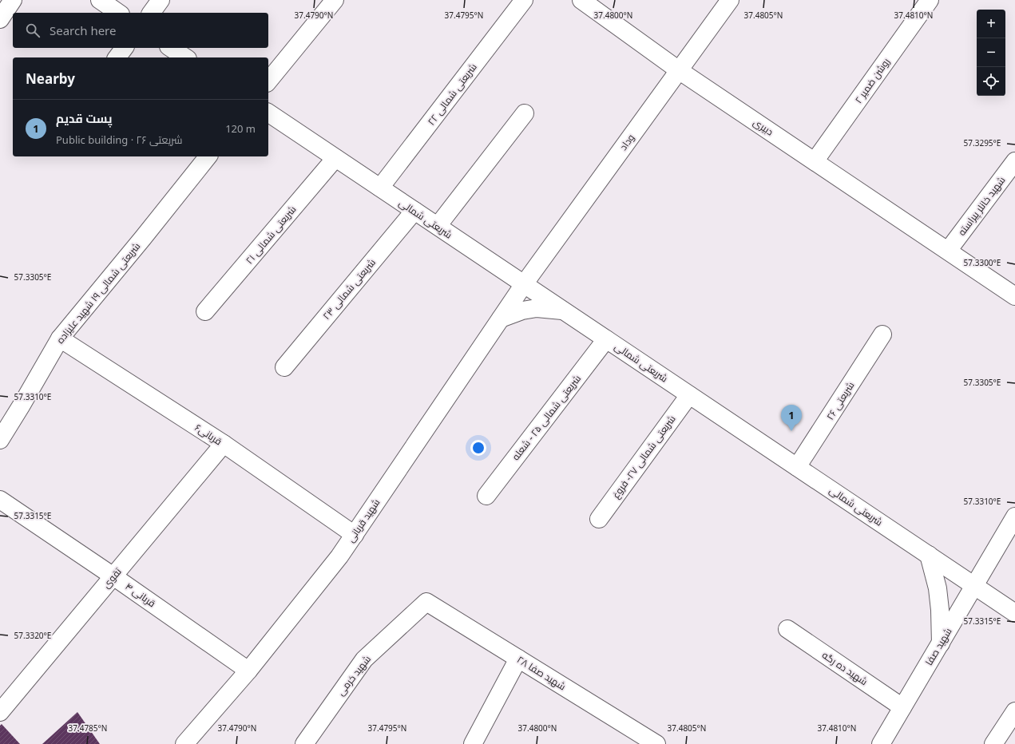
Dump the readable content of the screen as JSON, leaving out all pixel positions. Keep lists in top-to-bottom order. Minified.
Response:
{"streets":{"street":["روشن ضمیر ۲","شریعتی شمالی ٢٢","دبیری","وداد","شهید خانلر پیراسته","شریعتی شمالی","شریعتی شمالی ۲۱","شریعتی شمالی ۲۳","شریعتی شمالی ۱۹ شهید علیزاده","شریعتی ۲۶","شریعتی شمالی ۲۵ - شعله","قربانی۶","شریعتی شمالی ۲۷- فروغ","شهید قربانی","تقوی","قربانی ۴","شهید صفا","شهید ده رگه","شهید صفا ۲۸","شهید خرمی"]},"crossings":[["روشن ضمیر ۲","دبیری"],["شریعتی شمالی ٢٢","شریعتی شمالی"],["دبیری","وداد"],["دبیری","شهید خانلر پیراسته"],["وداد","شریعتی شمالی"],["وداد","شهید قربانی"],["شریعتی شمالی","شریعتی شمالی ۲۱"],["شریعتی شمالی","شریعتی شمالی ۲۳"],["شریعتی شمالی","شریعتی ۲۶"],["شریعتی شمالی","شریعتی شمالی ۲۵ - شعله"],["شریعتی شمالی","شریعتی شمالی ۲۷- فروغ"],["شریعتی شمالی","شهید قربانی"],["شریعتی شمالی","شهید صفا"],["شریعتی شمالی ۱۹ شهید علیزاده","قربانی۶"],["قربانی۶","شهید قربانی"],["قربانی۶","تقوی"],["شهید قربانی","قربانی ۴"],["تقوی","قربانی ۴"],["شهید صفا","شهید ده رگه"],["شهید صفا ۲۸","شهید خرمی"]],"page":{"map_buttons":["+","−"],"search":"Search here","heading":"Nearby","list":[{"mark":"1","name":"پست قدیم","note":"Public building · شریعتی ۲۶","value":"120 m"}],"pins":"1"},"coordinates":["37.4790°N","37.4795°N","37.4800°N","37.4805°N","37.4810°N","57.3295°E","57.3300°E","57.3305°E","57.3310°E","57.3315°E","57.3320°E","37.4785°N"]}
